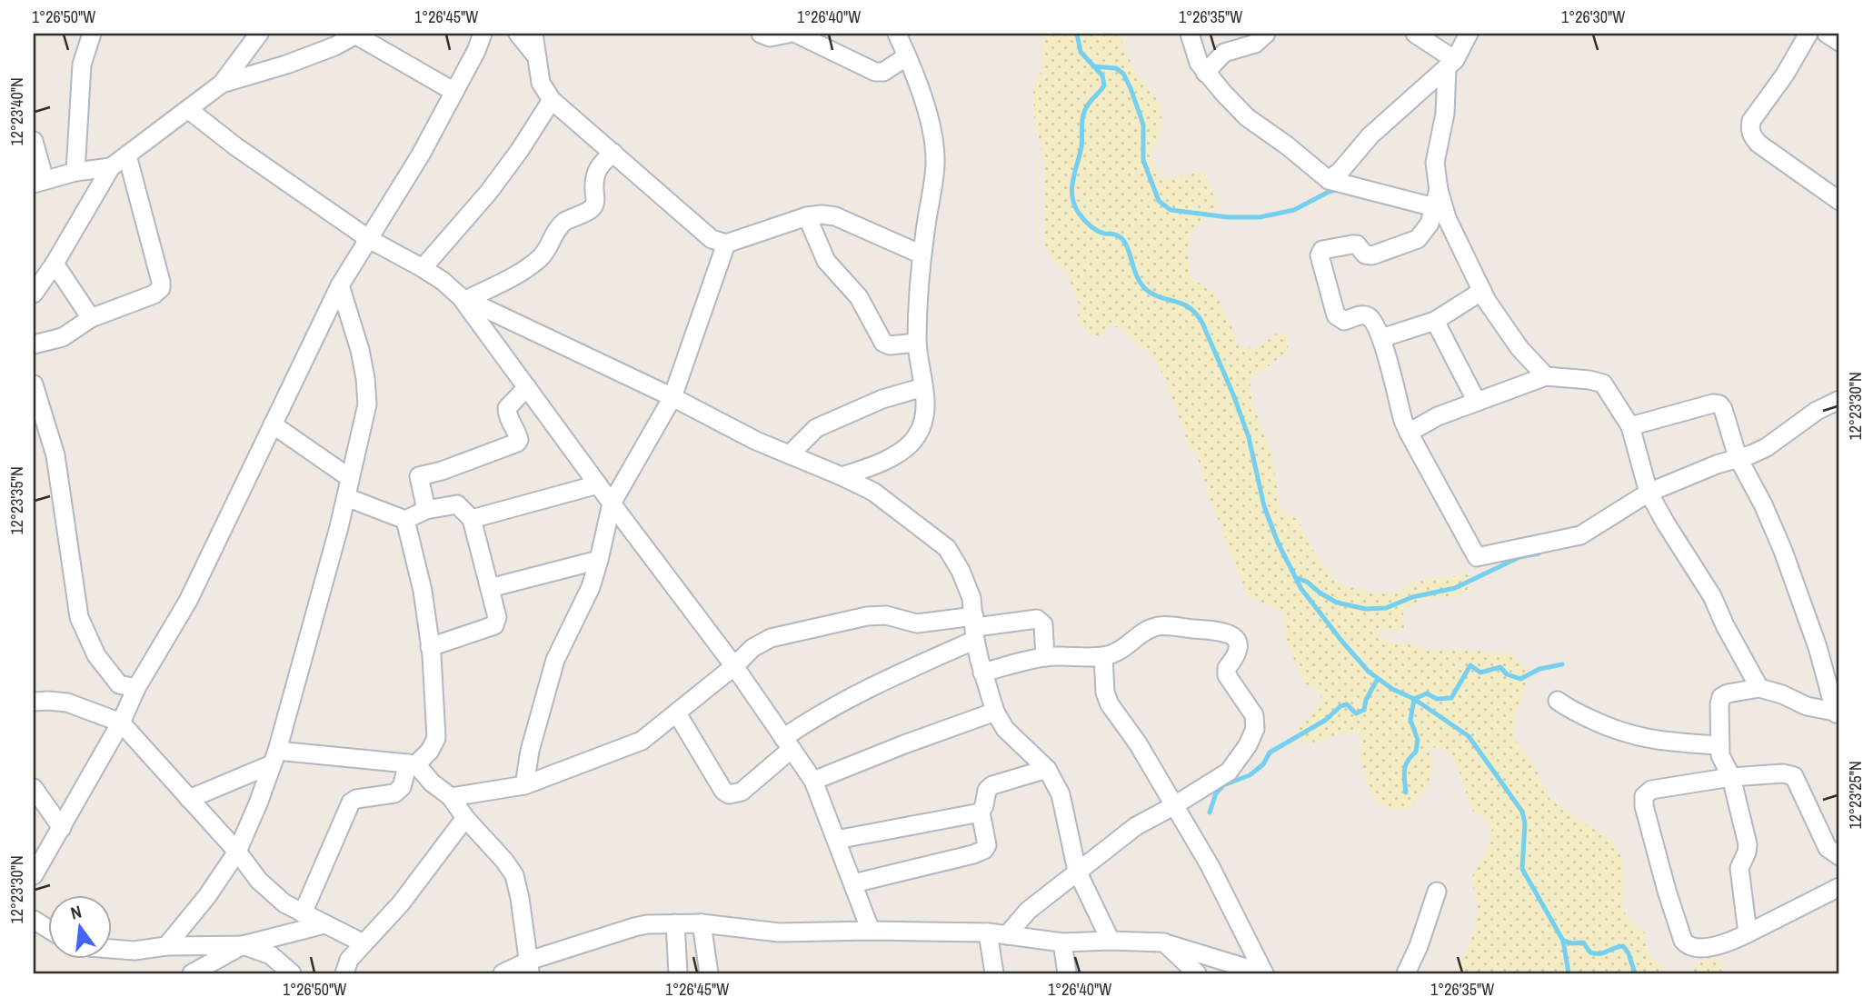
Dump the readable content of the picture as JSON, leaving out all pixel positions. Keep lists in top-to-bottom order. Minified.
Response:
{"north":"top","coordinates":["1°26'50\"W","1°26'45\"W","1°26'40\"W","1°26'35\"W","1°26'30\"W","12°23'40\"N","12°23'30\"N","12°23'35\"N","12°23'25\"N"]}
